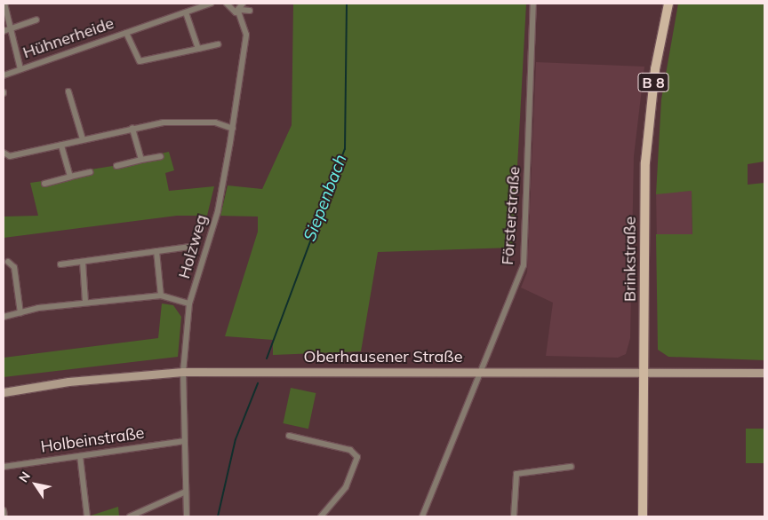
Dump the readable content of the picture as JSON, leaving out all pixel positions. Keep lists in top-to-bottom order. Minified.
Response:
{"streets":{"main road":["B 8","Brinkstraße","Oberhausener Straße"],"street":["Hühnerheide","Försterstraße","Holzweg","Holbeinstraße"]},"crossings":[["Försterstraße","Oberhausener Straße"],["Holzweg","Oberhausener Straße"],["Holzweg","Holbeinstraße"],["Brinkstraße","Oberhausener Straße"]],"water":["Siepenbach"],"north":"top left"}
